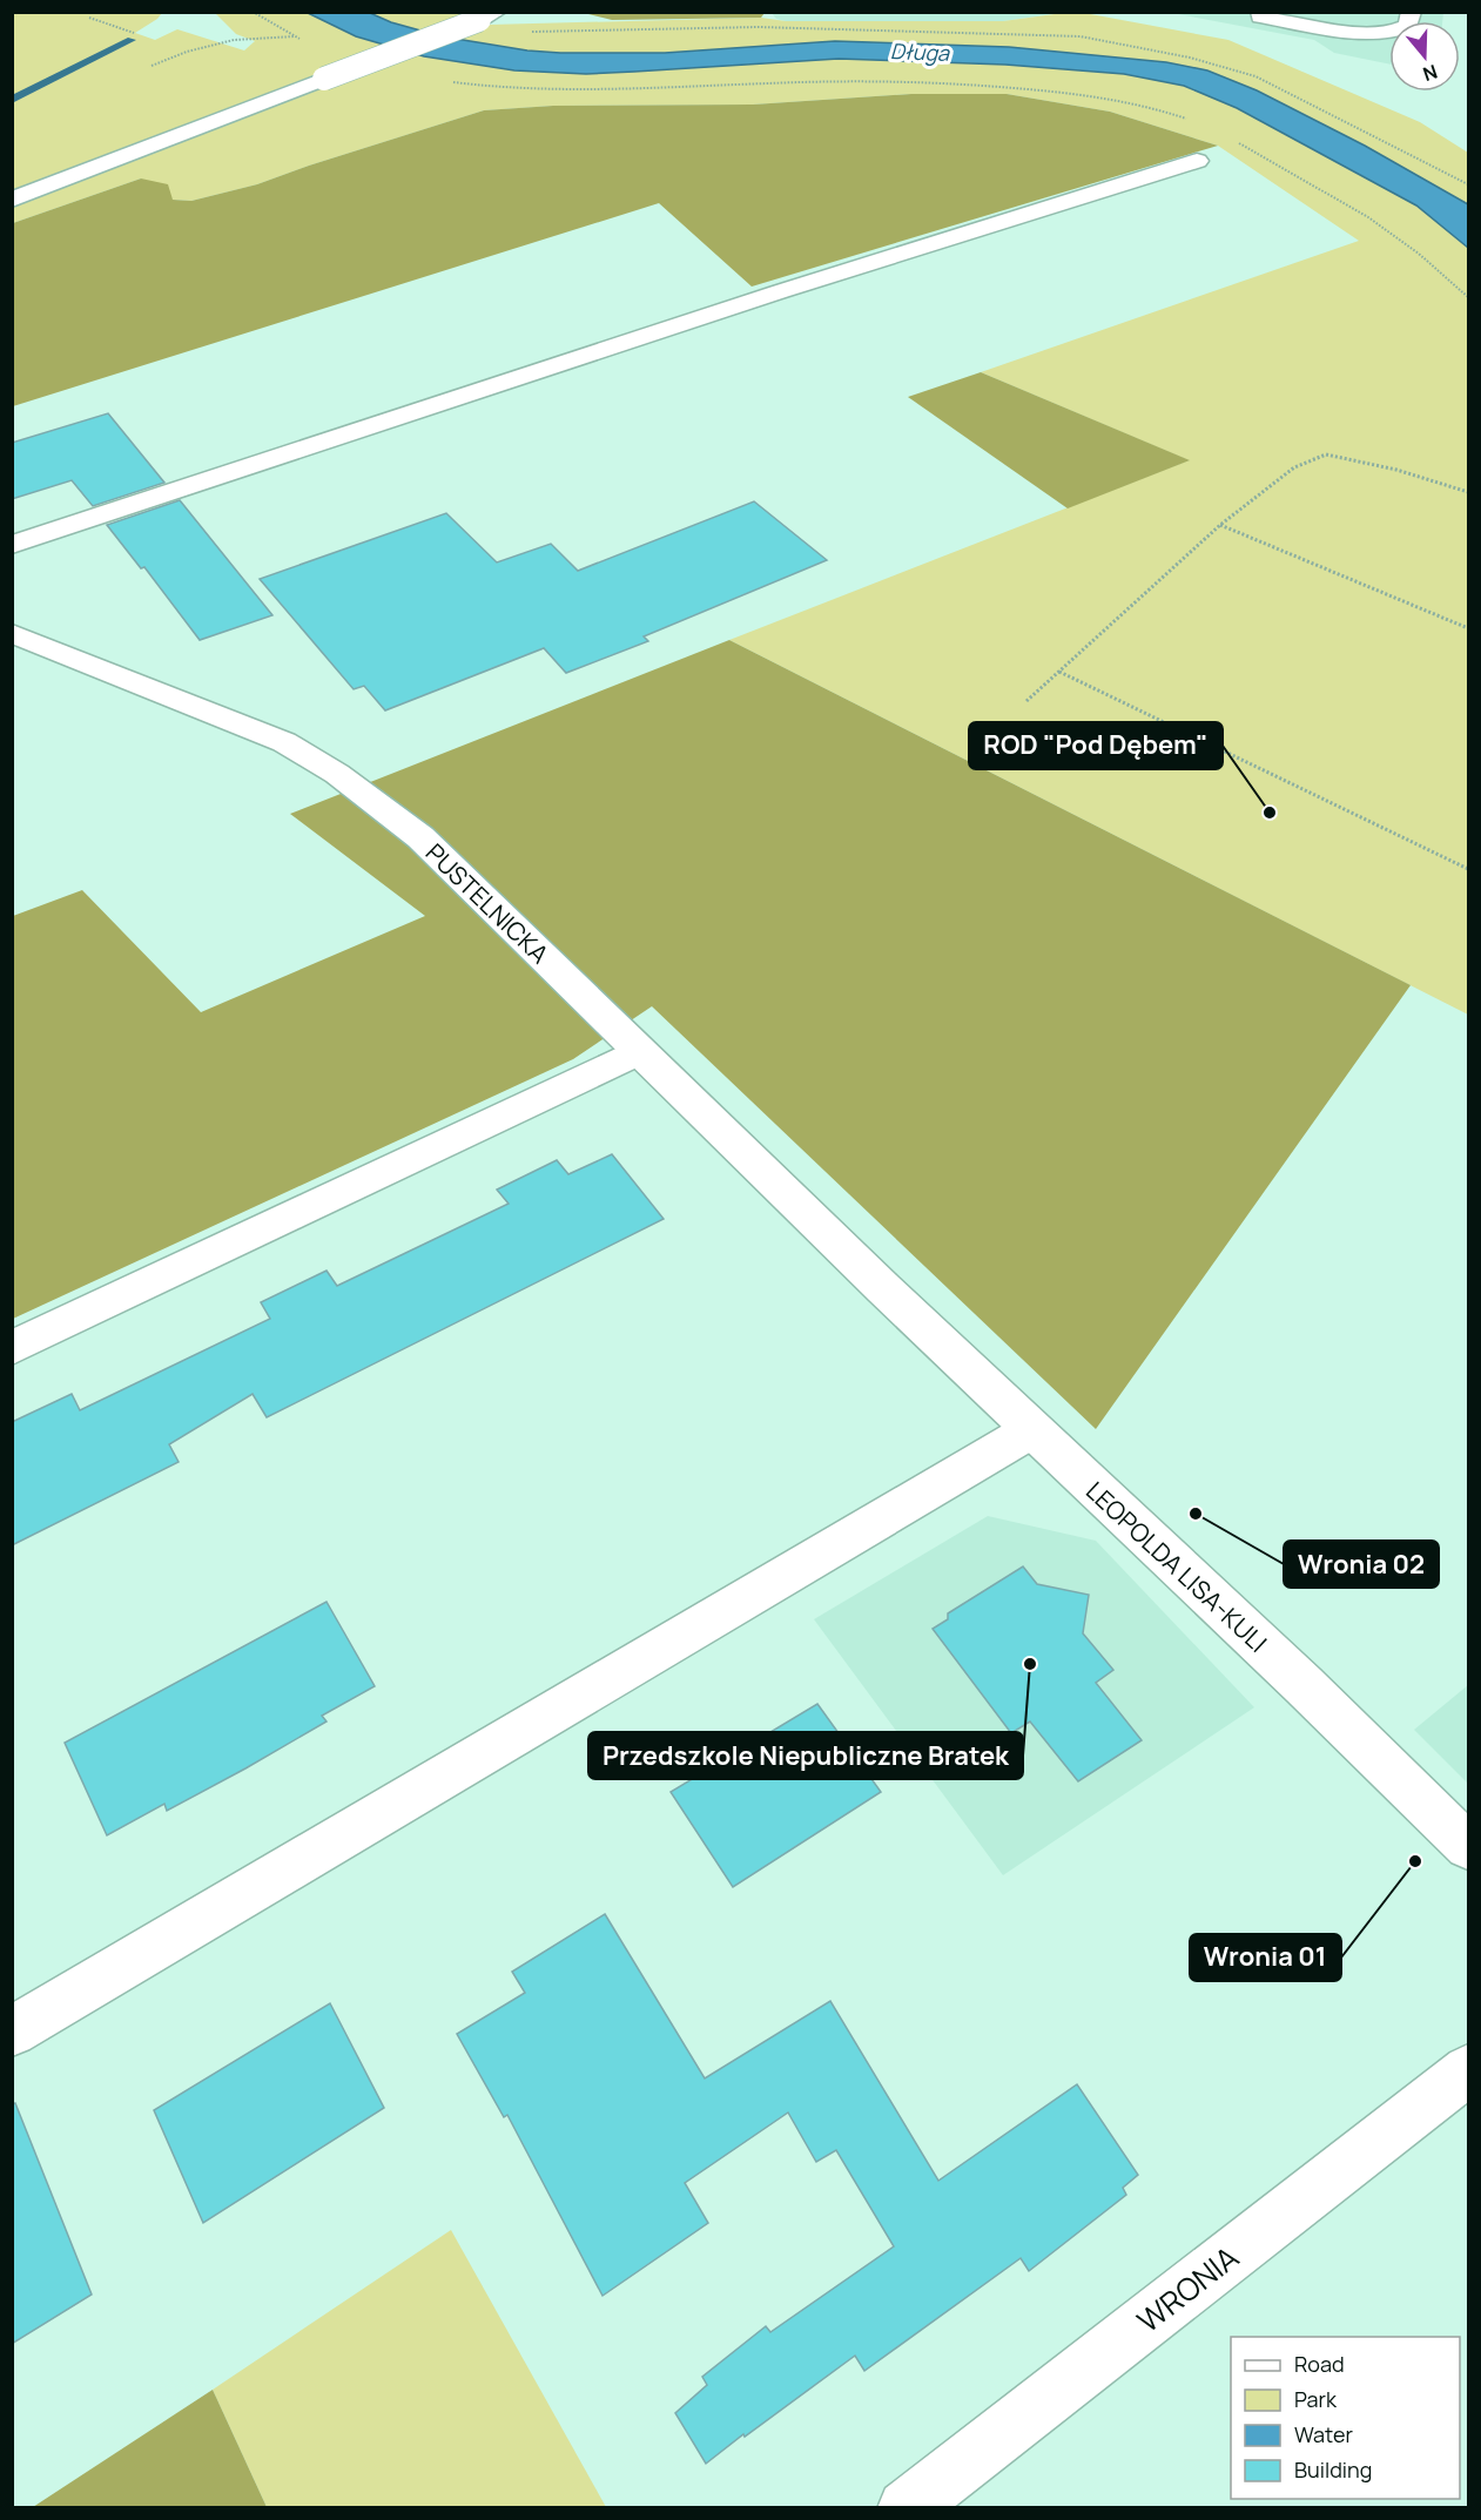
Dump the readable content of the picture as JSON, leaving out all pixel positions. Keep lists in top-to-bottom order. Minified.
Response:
{"streets":{"street":["PUSTELNICKA","LEOPOLDA LISA-KULI","WRONIA"]},"crossings":[["PUSTELNICKA","LEOPOLDA LISA-KULI"]],"water":["Długa"],"places":["ROD \"Pod Dębem\"","Wronia 02","Przedszkole Niepubliczne Bratek","Wronia 01"],"legend":["Road","Park","Water","Building"],"north":"bottom"}
